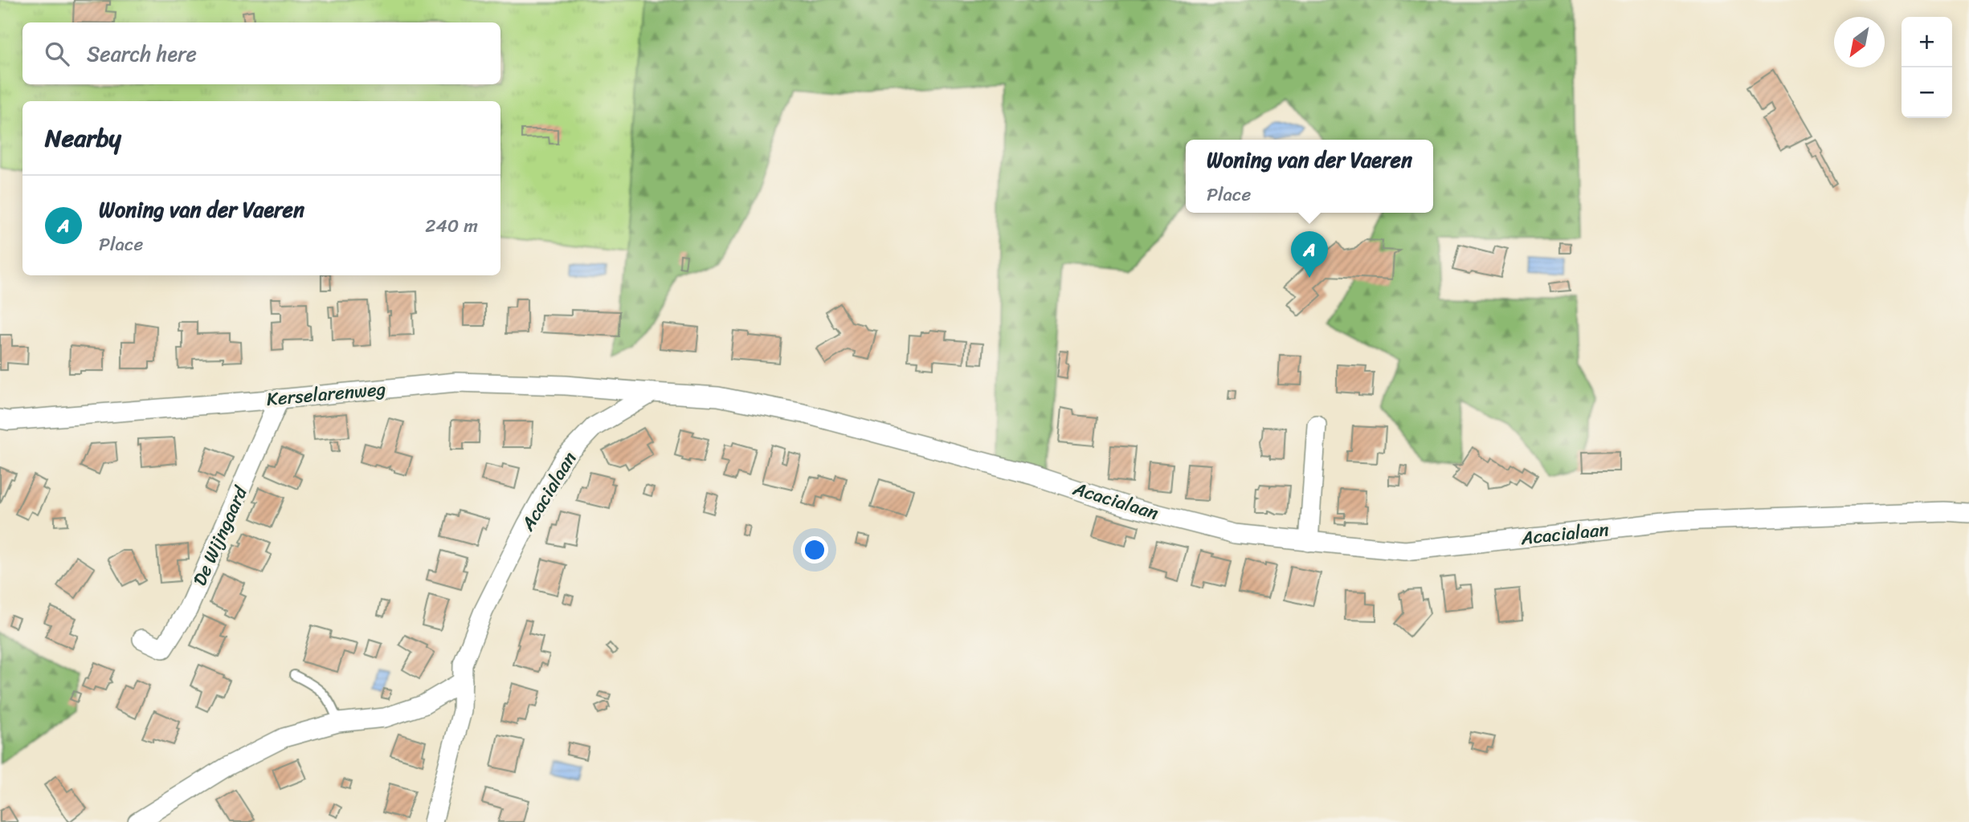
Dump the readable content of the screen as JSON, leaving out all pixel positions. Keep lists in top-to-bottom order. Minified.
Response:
{"streets":{"street":["Kerselarenweg","Acacialaan","De Wijngaard"]},"crossings":[["Kerselarenweg","Acacialaan"],["Kerselarenweg","De Wijngaard"]],"north":"bottom left","page":{"map_buttons":["+","−"],"search":"Search here","heading":"Nearby","popup":["Woning van der Vaeren","Place"],"list":[{"mark":"A","name":"Woning van der Vaeren","note":"Place","value":"240 m"}],"pins":"A"}}
